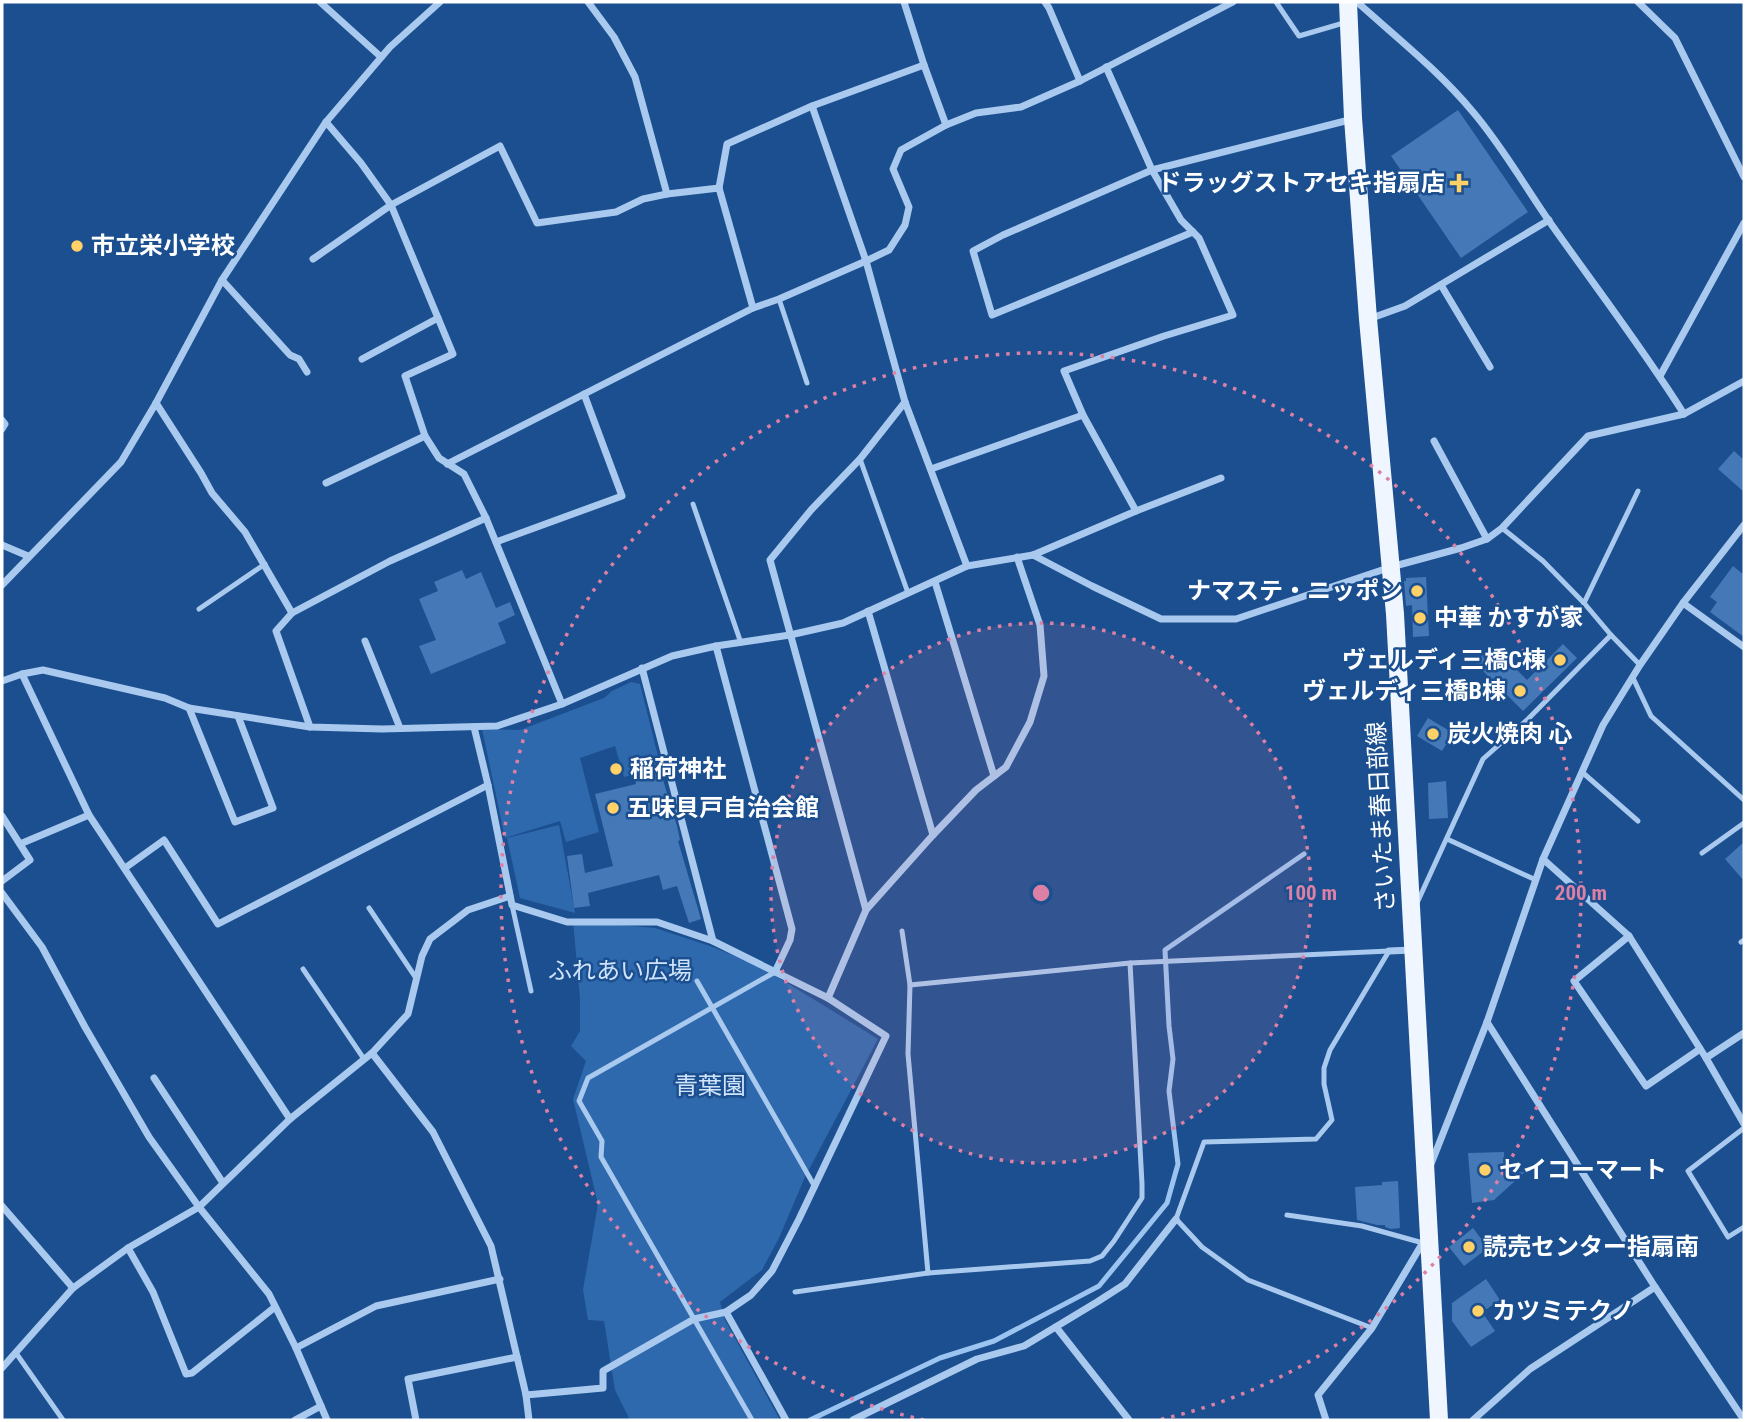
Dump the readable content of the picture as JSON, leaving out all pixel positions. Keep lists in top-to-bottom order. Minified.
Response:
{"streets":{"main road":["さいたま春日部線"]},"parks":["ふれあい広場","青葉園"],"places":{"health":["ドラッグストアセキ指扇店"],"other":["市立栄小学校","ナマステ・ニッポン","中華 かすが家","ヴェルディ三橋C棟","ヴェルディ三橋B棟","炭火焼肉 心","稲荷神社","五味貝戸自治会館","セイコーマート","読売センター指扇南","カツミテクノ"]},"rings":["100 m","200 m"]}
